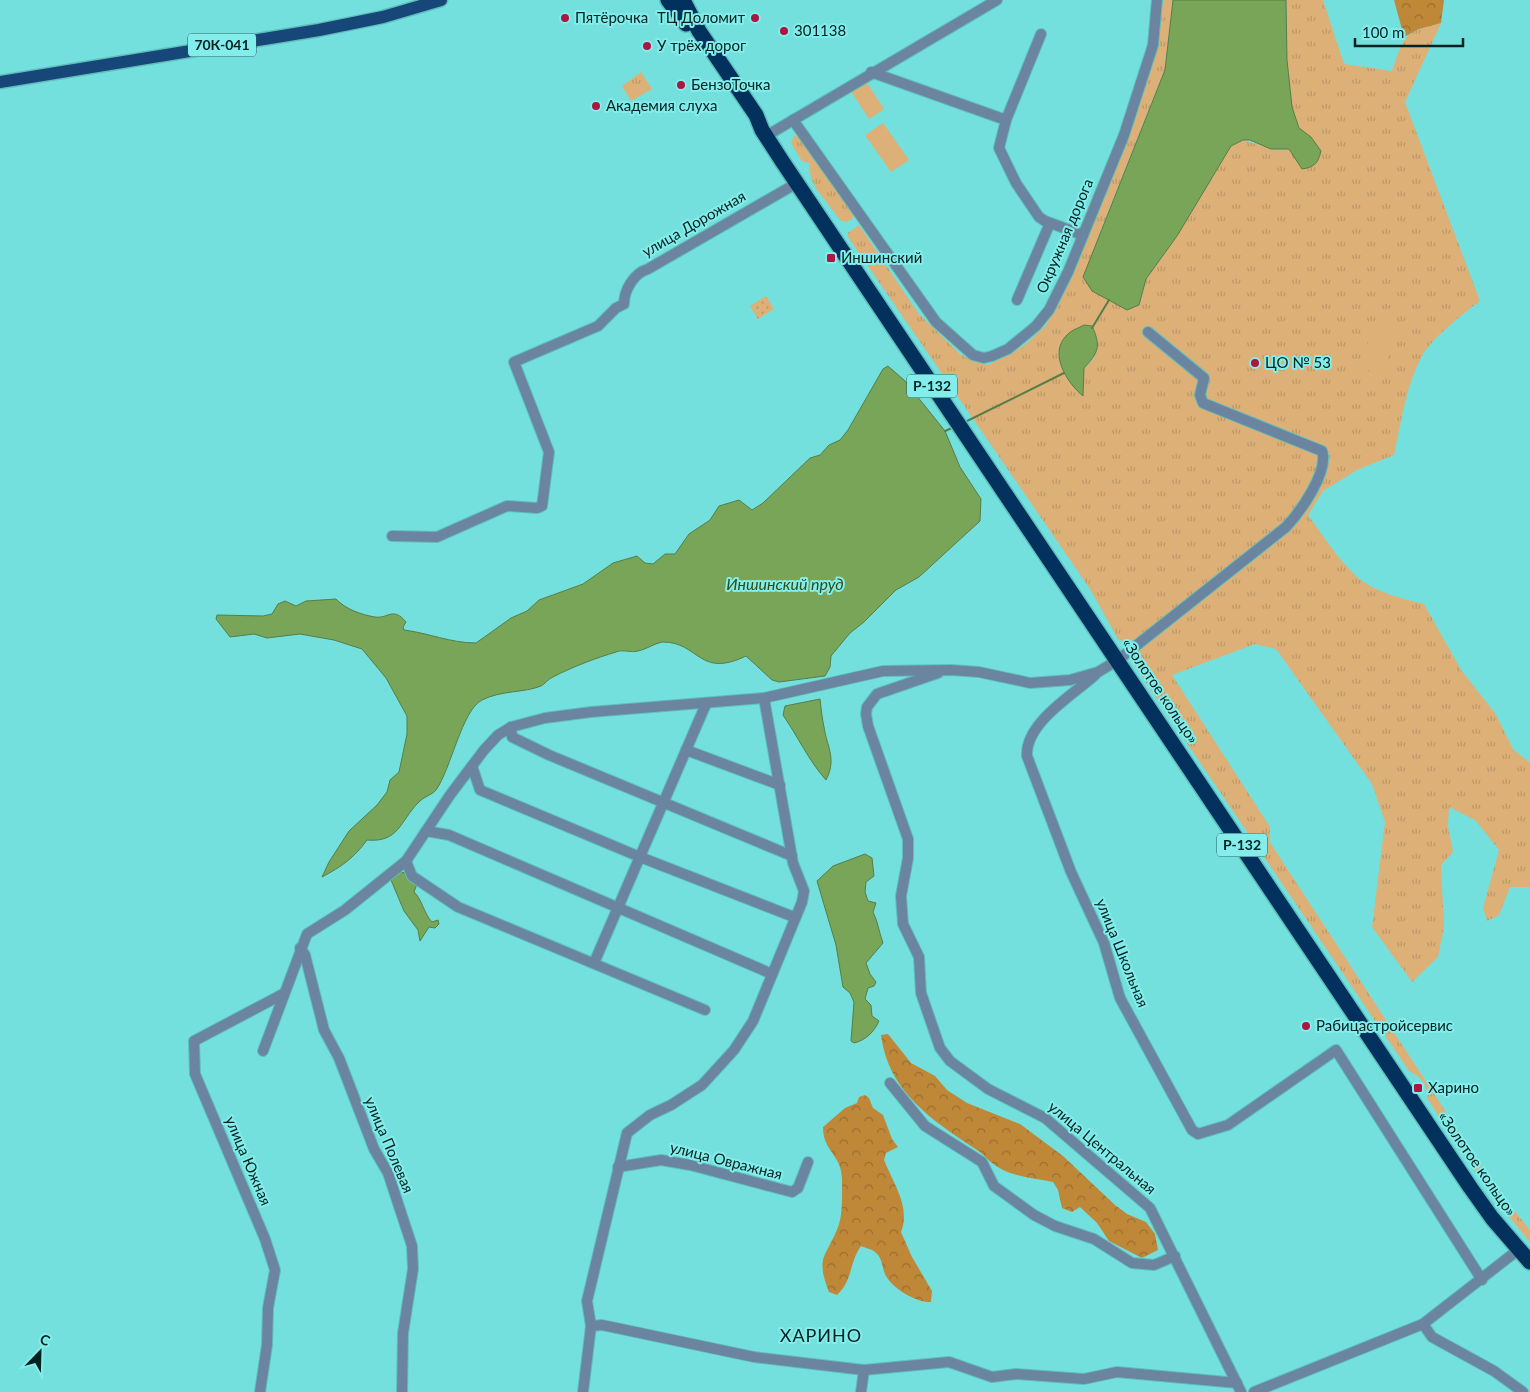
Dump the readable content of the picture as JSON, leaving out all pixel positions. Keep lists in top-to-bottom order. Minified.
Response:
{"streets":{"highway":["Р-132","«Золотое кольцо»"],"main road":["70К-041"],"street":["улица Дорожная","Окружная дорога","улица Школьная","улица Полевая","улица Центральная","улица Южная","улица Овражная"]},"crossings":[["улица Дорожная","«Золотое кольцо»"]],"districts":["ХАРИНО"],"water":["Иншинский пруд"],"places":{"other":["Пятёрочка","ТЦ Доломит","301138","У трёх дорог","БензоТочка","Академия слуха","ЦО № 53","Рабицастройсервис"],"transit":["Иншинский","Харино"]},"scale_bar":"100 m","north":"top right"}
